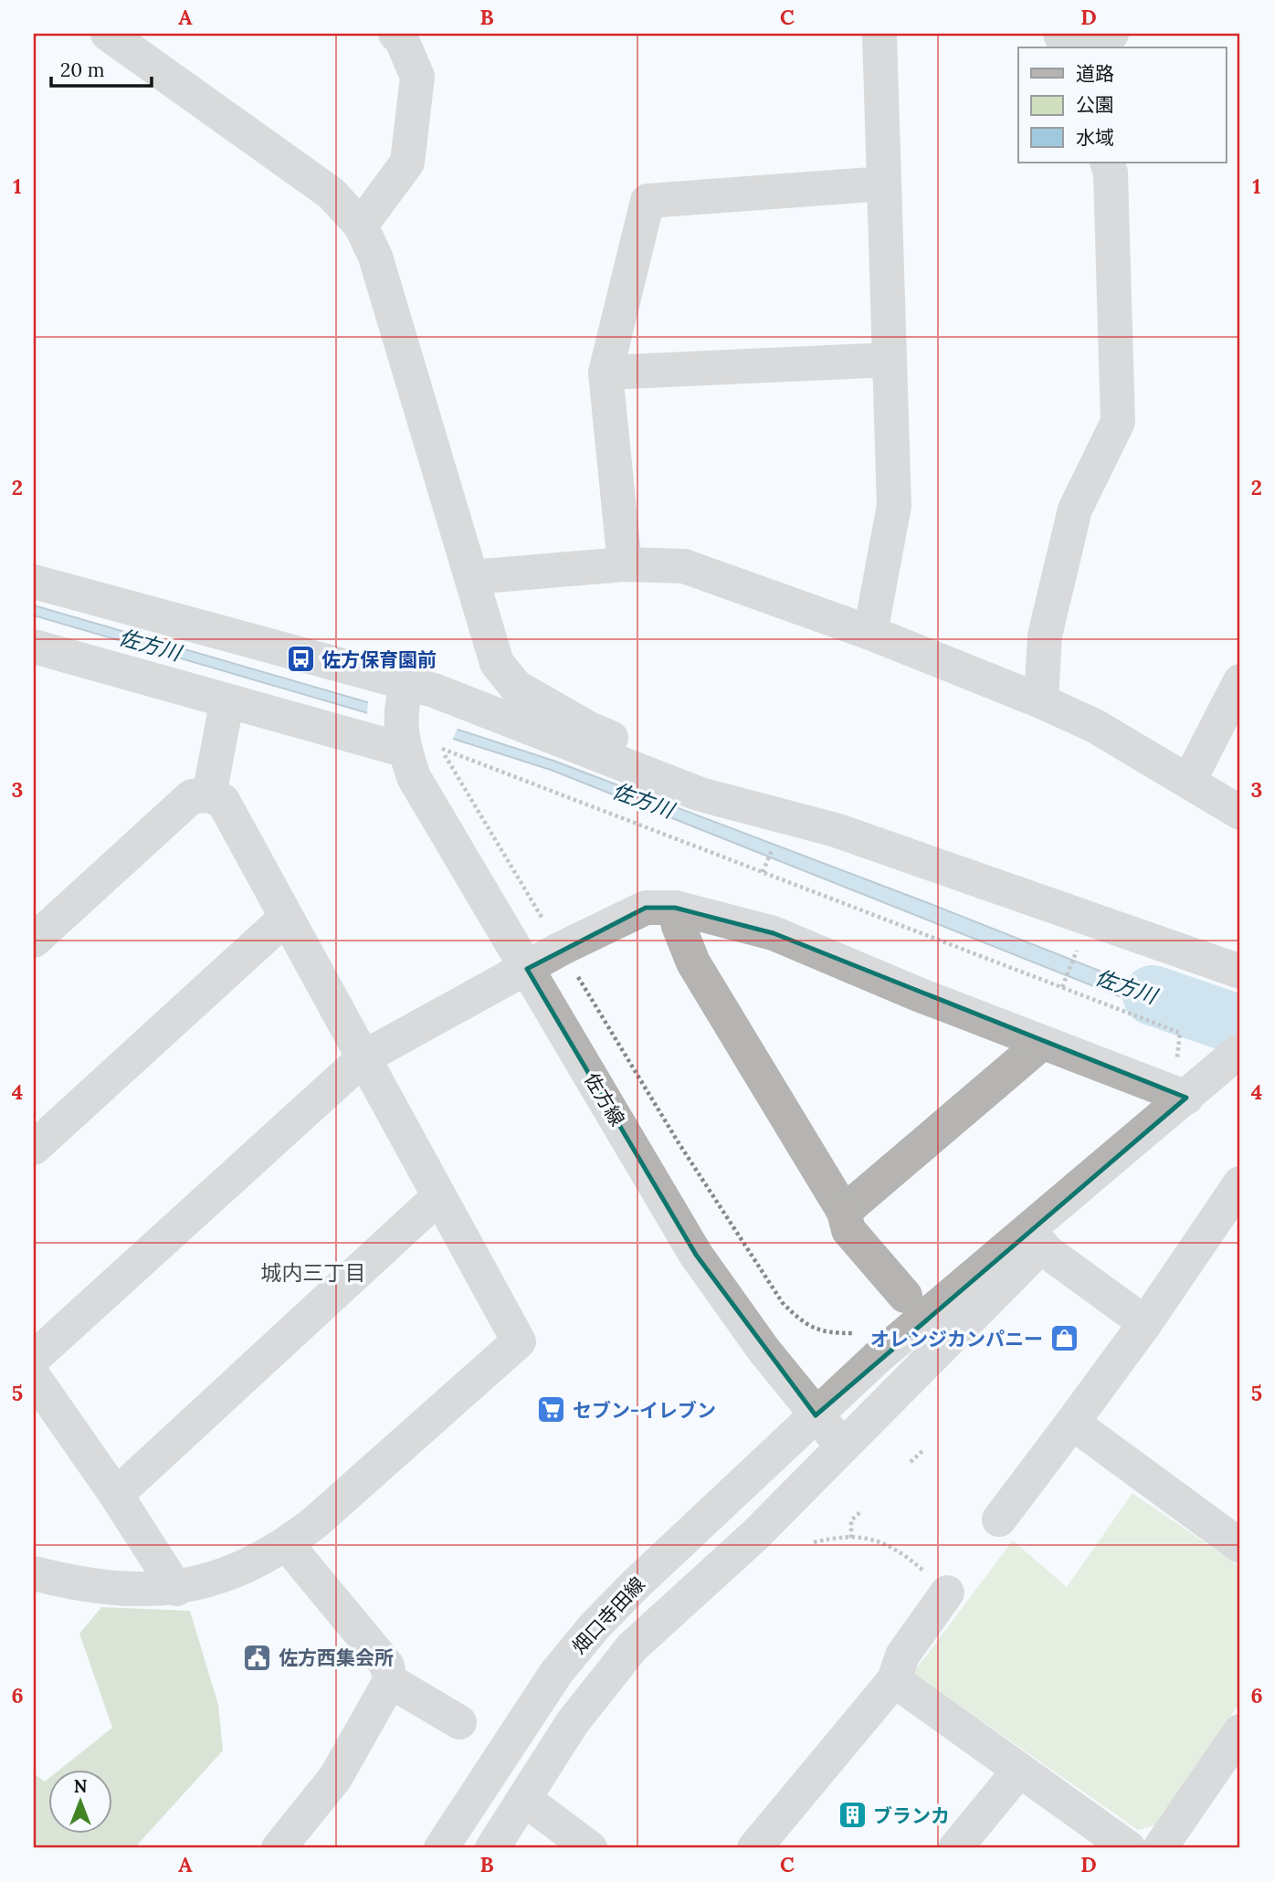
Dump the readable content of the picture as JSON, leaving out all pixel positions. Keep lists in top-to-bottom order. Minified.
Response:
{"streets":{"street":["佐方線","畑口寺田線"]},"crossings":[["佐方線","畑口寺田線"]],"districts":["城内三丁目"],"water":["佐方川"],"places":{"bus stop":["佐方保育園前"],"shop":["オレンジカンパニー"],"supermarket":["セブン-イレブン"],"public building":["佐方西集会所"],"building":["ブランカ"]},"legend":["道路","公園","水域"],"scale_bar":"20 m","north":"top","grid":{"columns":["A","B","C","D"],"rows":["1","2","3","4","5","6"]}}
